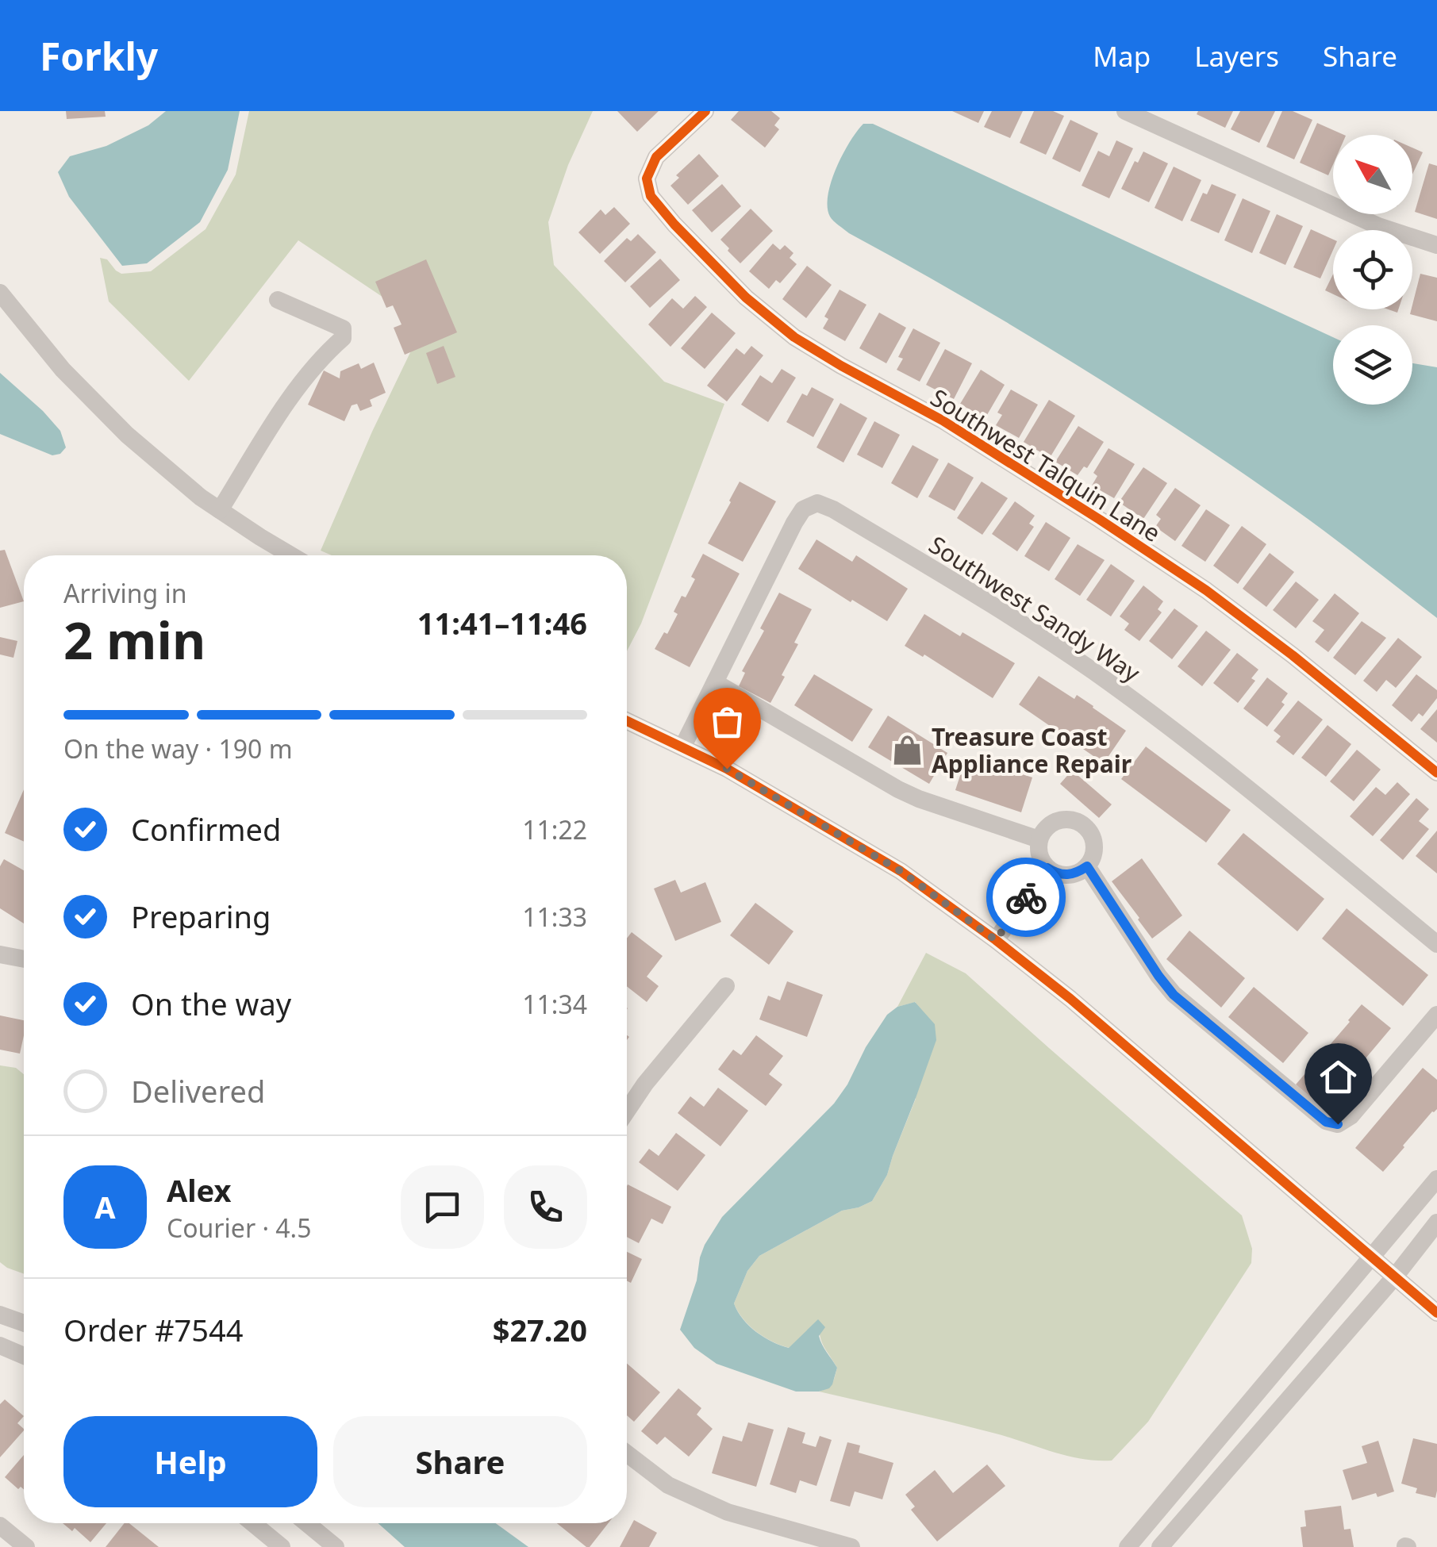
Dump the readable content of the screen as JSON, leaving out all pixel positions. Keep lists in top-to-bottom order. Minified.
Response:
{"streets":{"street":["Southwest Talquin Lane","Southwest Sandy Way"]},"places":{"shop":["Treasure Coast Appliance Repair"]},"north":"top left","page":{"header":"Forkly","nav":["Map","Layers","Share"],"heading":["2 min","Arriving in","11:41–11:46"],"panel":["Alex","Courier · 4.5","Order #7544","$27.20"],"bar":"On the way · 190 m","list":[["Confirmed","11:22"],["Preparing","11:33"],["On the way","11:34"],"Delivered"],"round":"A","buttons":["Help","Share"]}}
